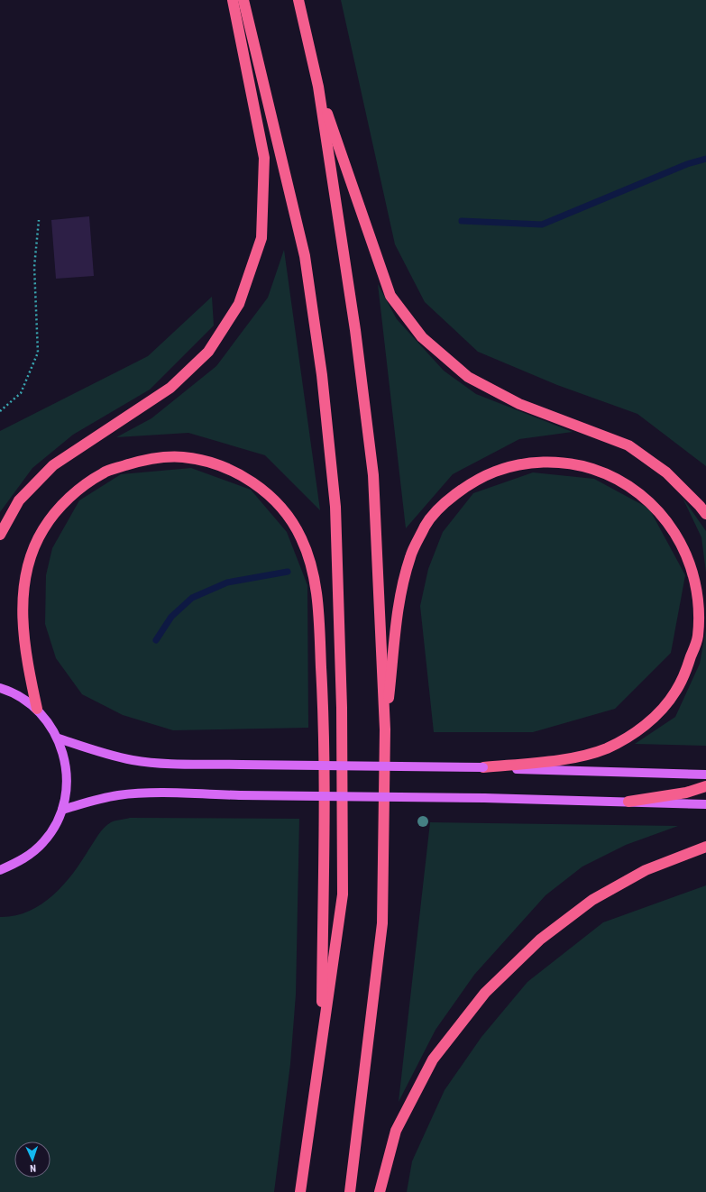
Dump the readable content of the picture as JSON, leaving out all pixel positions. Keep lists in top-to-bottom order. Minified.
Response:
{"north":"bottom"}
